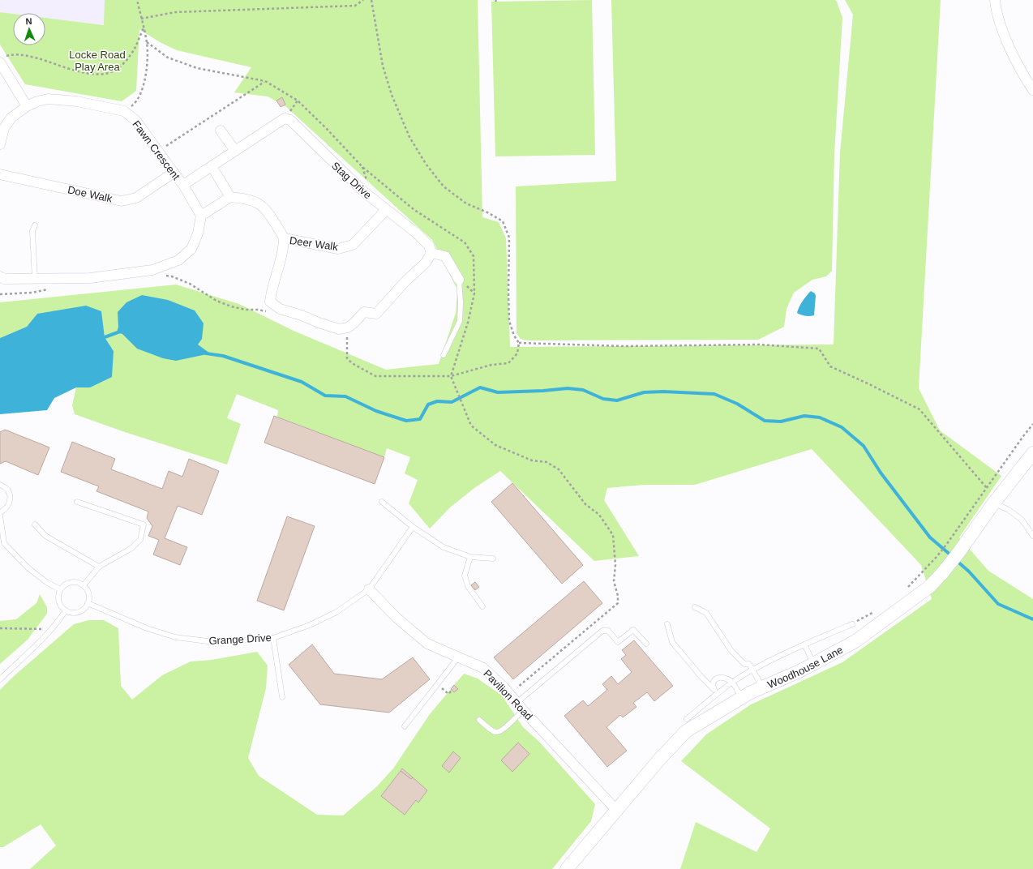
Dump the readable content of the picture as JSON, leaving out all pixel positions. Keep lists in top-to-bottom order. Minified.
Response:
{"streets":{"street":["Fawn Crescent","Stag Drive","Doe Walk","Deer Walk","Woodhouse Lane","Pavilion Road"],"lane":["Grange Drive"]},"crossings":[["Fawn Crescent","Stag Drive"],["Fawn Crescent","Doe Walk"],["Stag Drive","Deer Walk"],["Grange Drive","Pavilion Road"],["Woodhouse Lane","Pavilion Road"]],"parks":["Locke Road Play Area"],"north":"top"}
